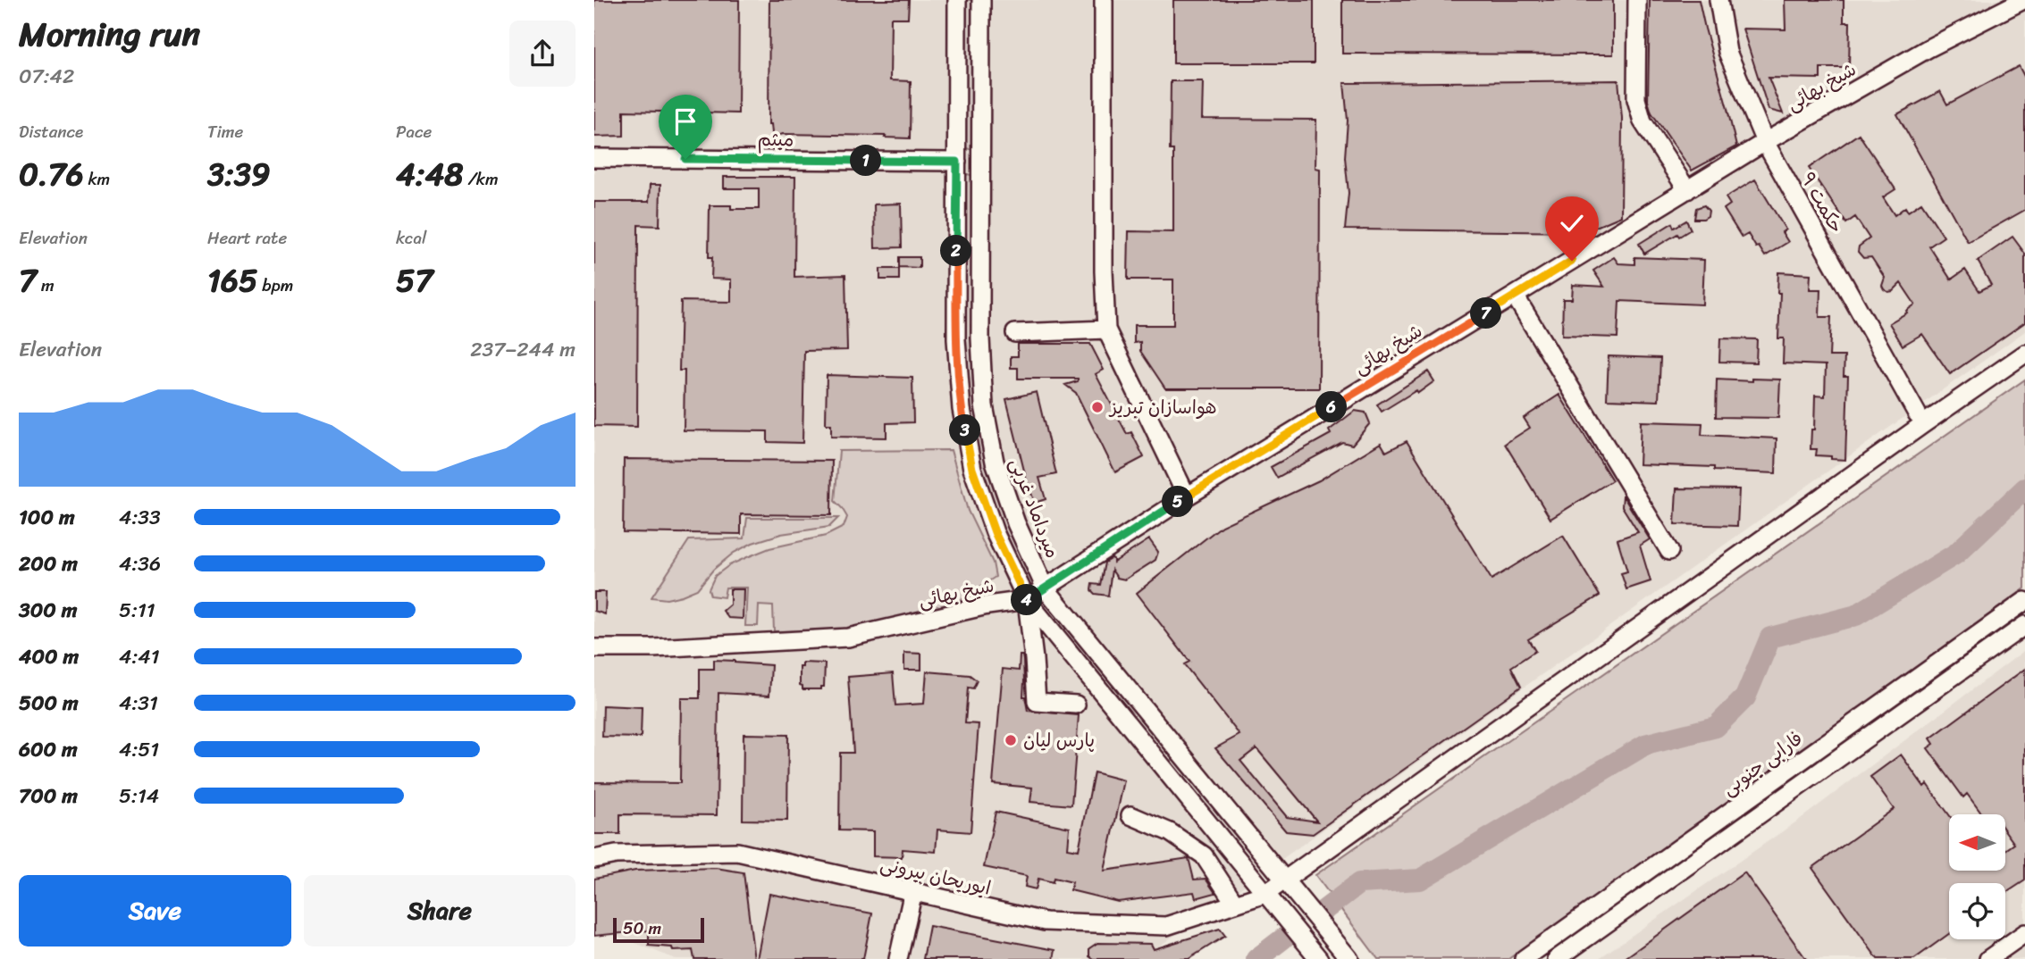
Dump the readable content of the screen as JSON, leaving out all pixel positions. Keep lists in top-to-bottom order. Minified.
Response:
{"streets":{"street":["شیخ بهائی","میثم","حکمت ۹","میرداماد غربی","فارابی جنوبی","ابوریحان بیرونی"]},"crossings":[["شیخ بهائی","حکمت ۹"],["شیخ بهائی","میرداماد غربی"],["میرداماد غربی","ابوریحان بیرونی"]],"places":["هواسازان تبریز","پارس لیان"],"scale_bar":"50 m","north":"left","page":{"heading":["Morning run","07:42"],"stats":[["Distance","0.76 km"],["Time","3:39"],["Pace","4:48 /km"],["Elevation","7 m"],["Heart rate","165 bpm"],["kcal","57"]],"pins":["1","2","7","6","3","5","4"],"chart":["Elevation","237–244 m"],"list":[{"name":"100 m","note":"4:33"},{"name":"200 m","note":"4:36"},{"name":"300 m","note":"5:11"},{"name":"400 m","note":"4:41"},{"name":"500 m","note":"4:31"},{"name":"600 m","note":"4:51"},{"name":"700 m","note":"5:14"}],"buttons":["Save","Share"],"scale":"50 m"}}
